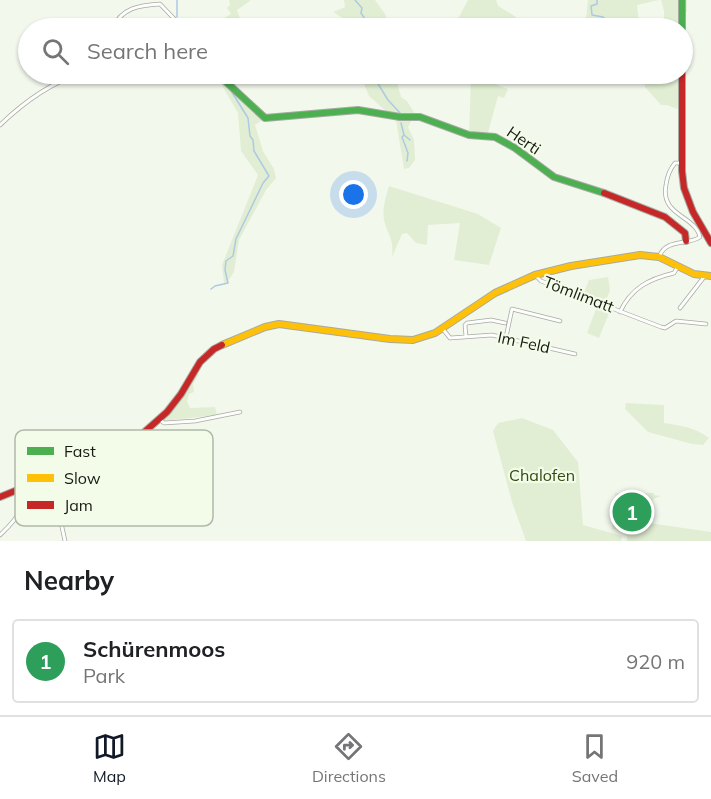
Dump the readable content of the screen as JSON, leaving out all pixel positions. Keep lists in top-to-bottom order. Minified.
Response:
{"streets":{"street":["Herti","Tömlimatt","Im Feld"]},"parks":["Chalofen"],"legend":["Fast","Slow","Jam"],"page":{"search":"Search here","pins":"1","heading":"Nearby","list":[{"mark":"1","name":"Schürenmoos","note":"Park","value":"920 m"}],"nav":["Map","Directions","Saved"]}}
